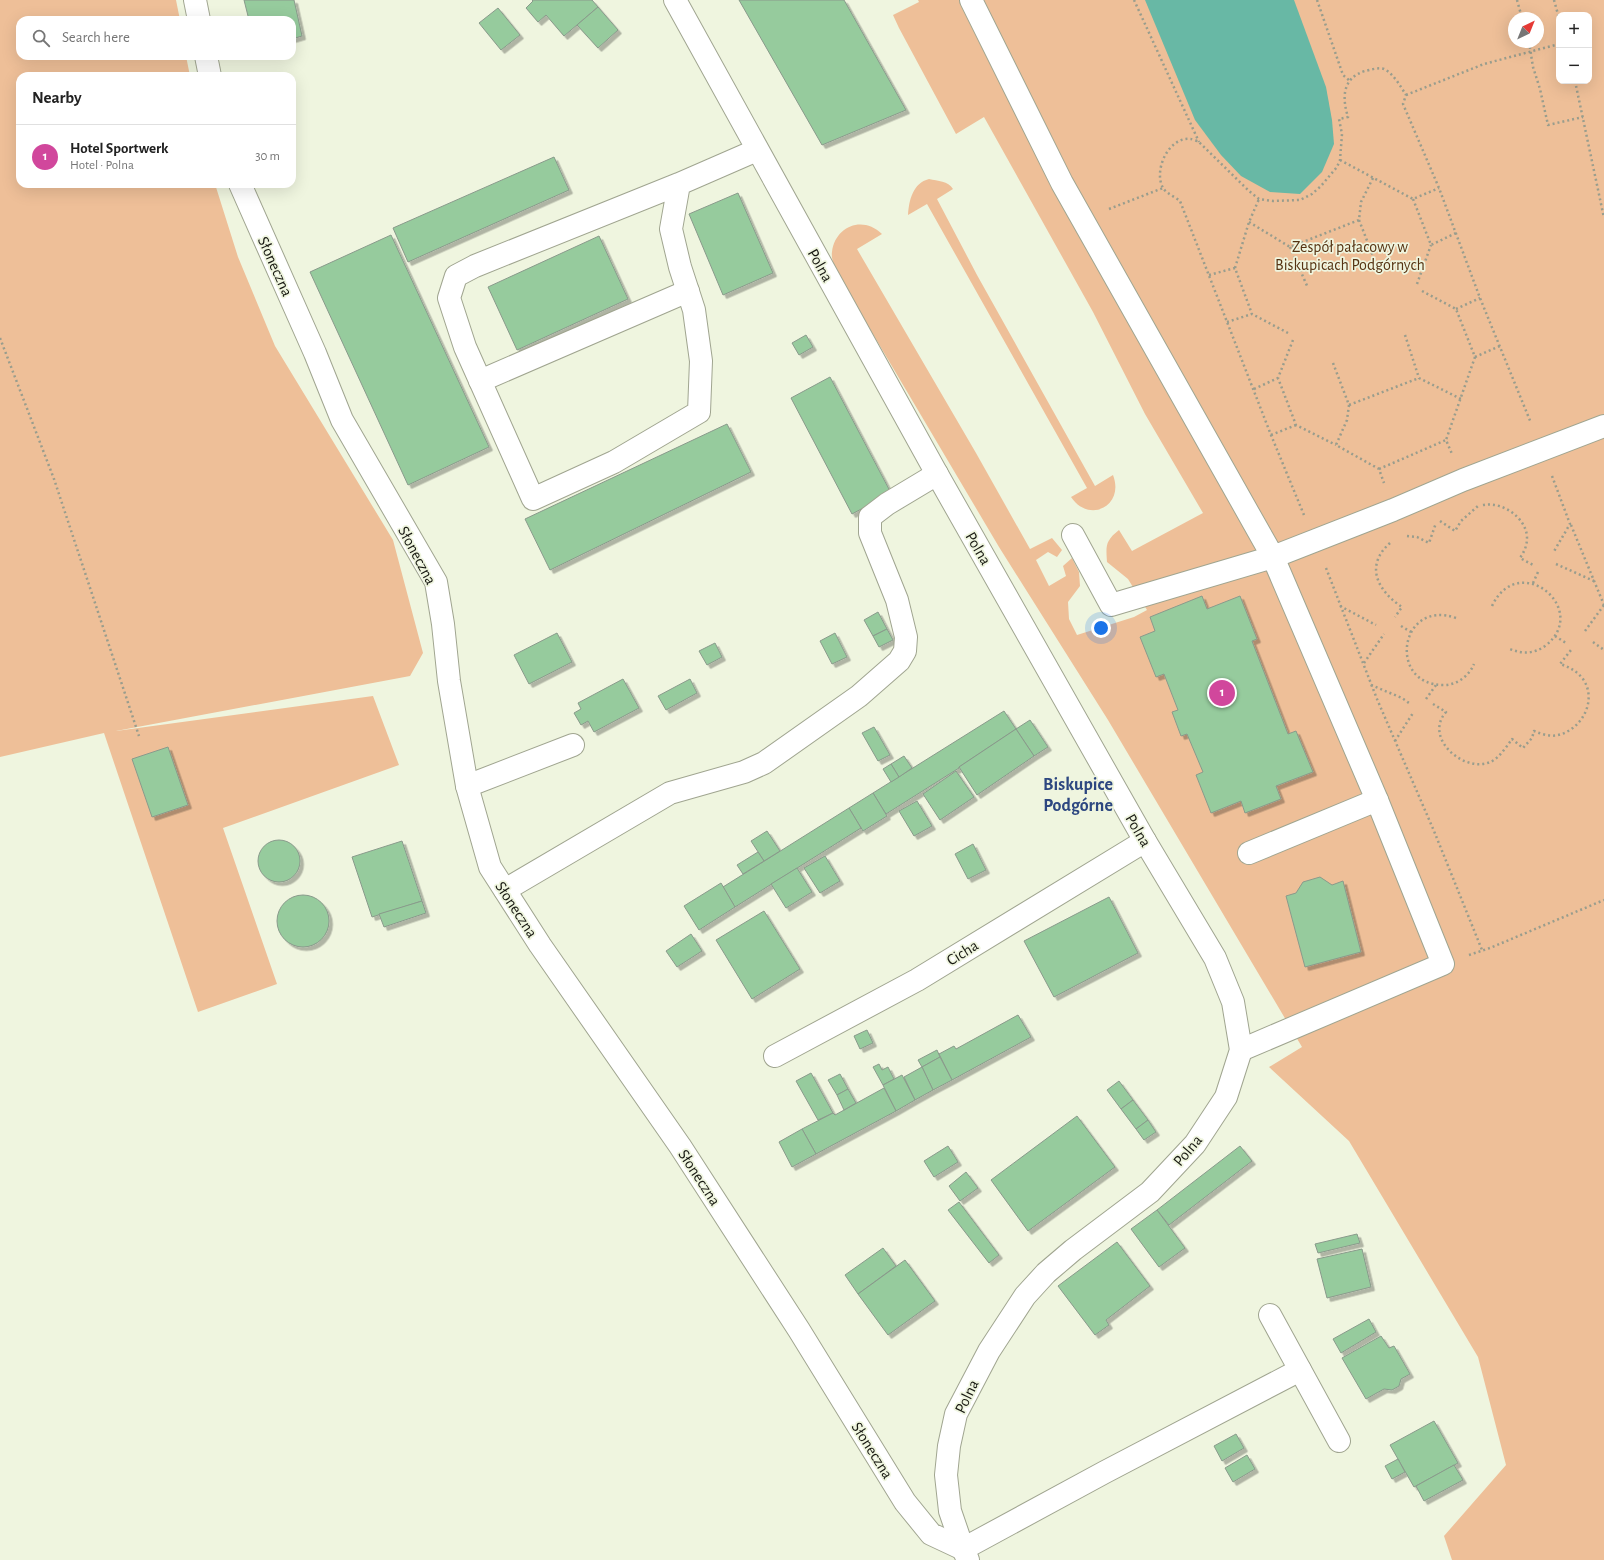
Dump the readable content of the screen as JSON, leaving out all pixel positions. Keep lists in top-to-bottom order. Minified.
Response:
{"streets":{"street":["Polna","Słoneczna","Cicha"]},"crossings":[["Polna","Słoneczna"],["Polna","Cicha"]],"districts":["Biskupice Podgórne"],"parks":["Zespół pałacowy w Biskupicach Podgórnych"],"north":"top right","page":{"map_buttons":["+","−"],"search":"Search here","heading":"Nearby","list":[{"mark":"1","name":"Hotel Sportwerk","note":"Hotel · Polna","value":"30 m"}],"pins":"1"}}
